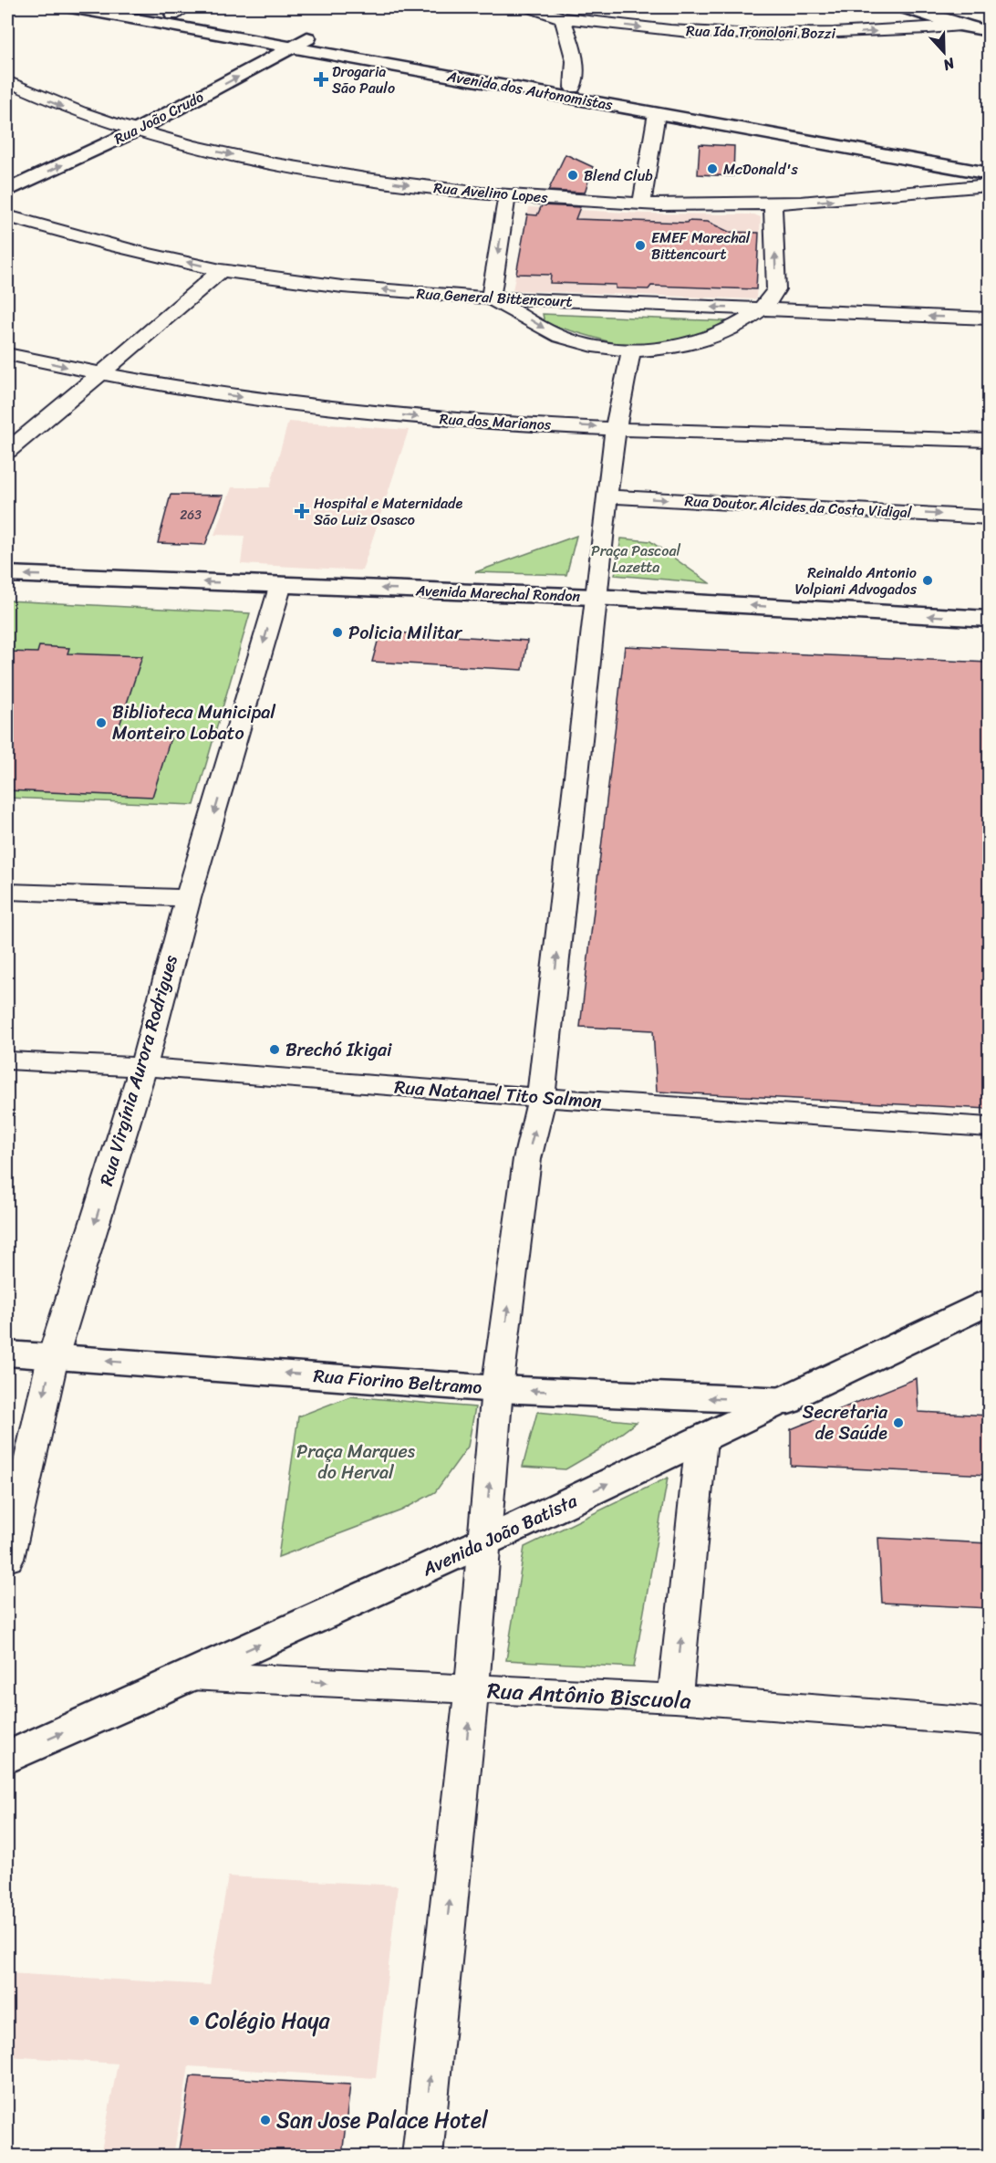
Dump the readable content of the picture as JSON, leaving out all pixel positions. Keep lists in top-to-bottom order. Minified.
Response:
{"streets":{"main road":["Avenida dos Autonomistas","Rua João Crudo","Avenida Marechal Rondon","Rua Fiorino Beltramo","Avenida João Batista"],"street":["Rua Ida Tronoloni Bozzi","Rua Avelino Lopes","Rua General Bittencourt","Rua dos Marianos","Rua Doutor Alcides da Costa Vidigal","Rua Virgínia Aurora Rodrigues","Rua Natanael Tito Salmon","Rua Antônio Biscuola"]},"crossings":[["Avenida dos Autonomistas","Rua João Crudo"],["Rua João Crudo","Rua Avelino Lopes"],["Avenida Marechal Rondon","Rua Virgínia Aurora Rodrigues"],["Rua Virgínia Aurora Rodrigues","Rua Natanael Tito Salmon"],["Rua Virgínia Aurora Rodrigues","Rua Fiorino Beltramo"],["Rua Fiorino Beltramo","Avenida João Batista"],["Avenida João Batista","Rua Antônio Biscuola"]],"one_way":["Rua Ida Tronoloni Bozzi","Rua João Crudo","Rua Avelino Lopes","Rua General Bittencourt","Rua dos Marianos","Avenida Marechal Rondon","Rua Virgínia Aurora Rodrigues","Rua Fiorino Beltramo","Avenida João Batista","Rua Antônio Biscuola"],"parks":["Praça Pascoal Lazetta","Praça Marques do Herval"],"places":{"health":["Drogaria São Paulo","Hospital e Maternidade São Luiz Osasco"],"other":["McDonald's","Blend Club","EMEF Marechal Bittencourt","Reinaldo Antonio Volpiani Advogados","Policia Militar","Biblioteca Municipal Monteiro Lobato","Brechó Ikigai","Secretaria de Saúde","Colégio Haya","San Jose Palace Hotel"]},"house_numbers":["263"],"north":"bottom"}
